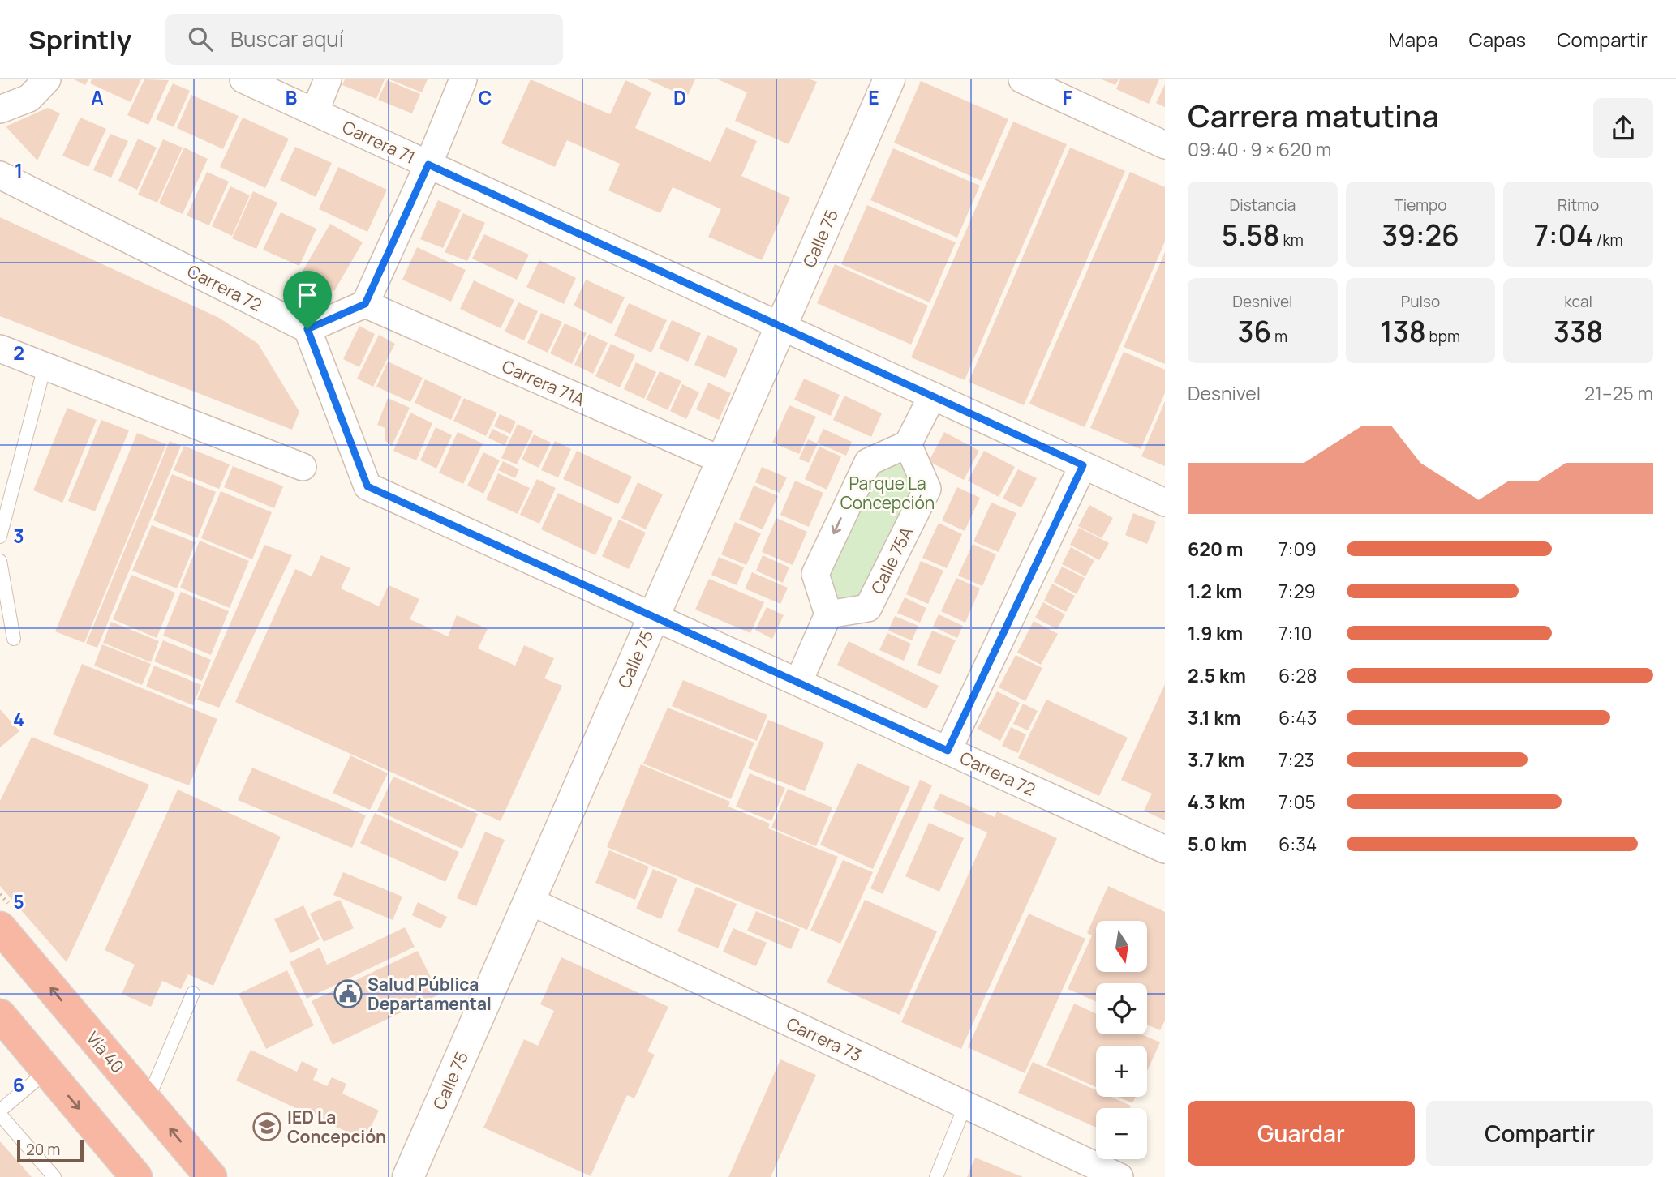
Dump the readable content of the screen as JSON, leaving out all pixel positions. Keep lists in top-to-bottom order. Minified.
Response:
{"streets":{"highway":["Vía 40"],"street":["Carrera 71","Calle 75","Carrera 72","Carrera 71A","Calle 75A","Carrera 73"]},"crossings":[["Carrera 71","Calle 75"],["Calle 75","Carrera 72"],["Calle 75","Carrera 71A"],["Calle 75","Carrera 73"]],"parks":["Parque La Concepción"],"places":{"public building":["Salud Pública Departamental"],"school or university":["IED La Concepción"]},"scale_bar":"20 m","north":"bottom","page":{"header":"Sprintly","search":"Buscar aquí","nav":["Mapa","Capas","Compartir"],"heading":["Carrera matutina","09:40 · 9 × 620 m"],"stats":[["Distancia","5.58 km"],["Tiempo","39:26"],["Ritmo","7:04 /km"],["Desnivel","36 m"],["Pulso","138 bpm"],["kcal","338"]],"chart":["Desnivel","21–25 m"],"list":[{"name":"620 m","note":"7:09"},{"name":"1.2 km","note":"7:29"},{"name":"1.9 km","note":"7:10"},{"name":"2.5 km","note":"6:28"},{"name":"3.1 km","note":"6:43"},{"name":"3.7 km","note":"7:23"},{"name":"4.3 km","note":"7:05"},{"name":"5.0 km","note":"6:34"}],"map_buttons":["+","−"],"buttons":["Guardar","Compartir"],"scale":"20 m"},"grid":{"columns":["A","B","C","D","E","F"],"rows":["1","2","3","4","5","6"]}}
